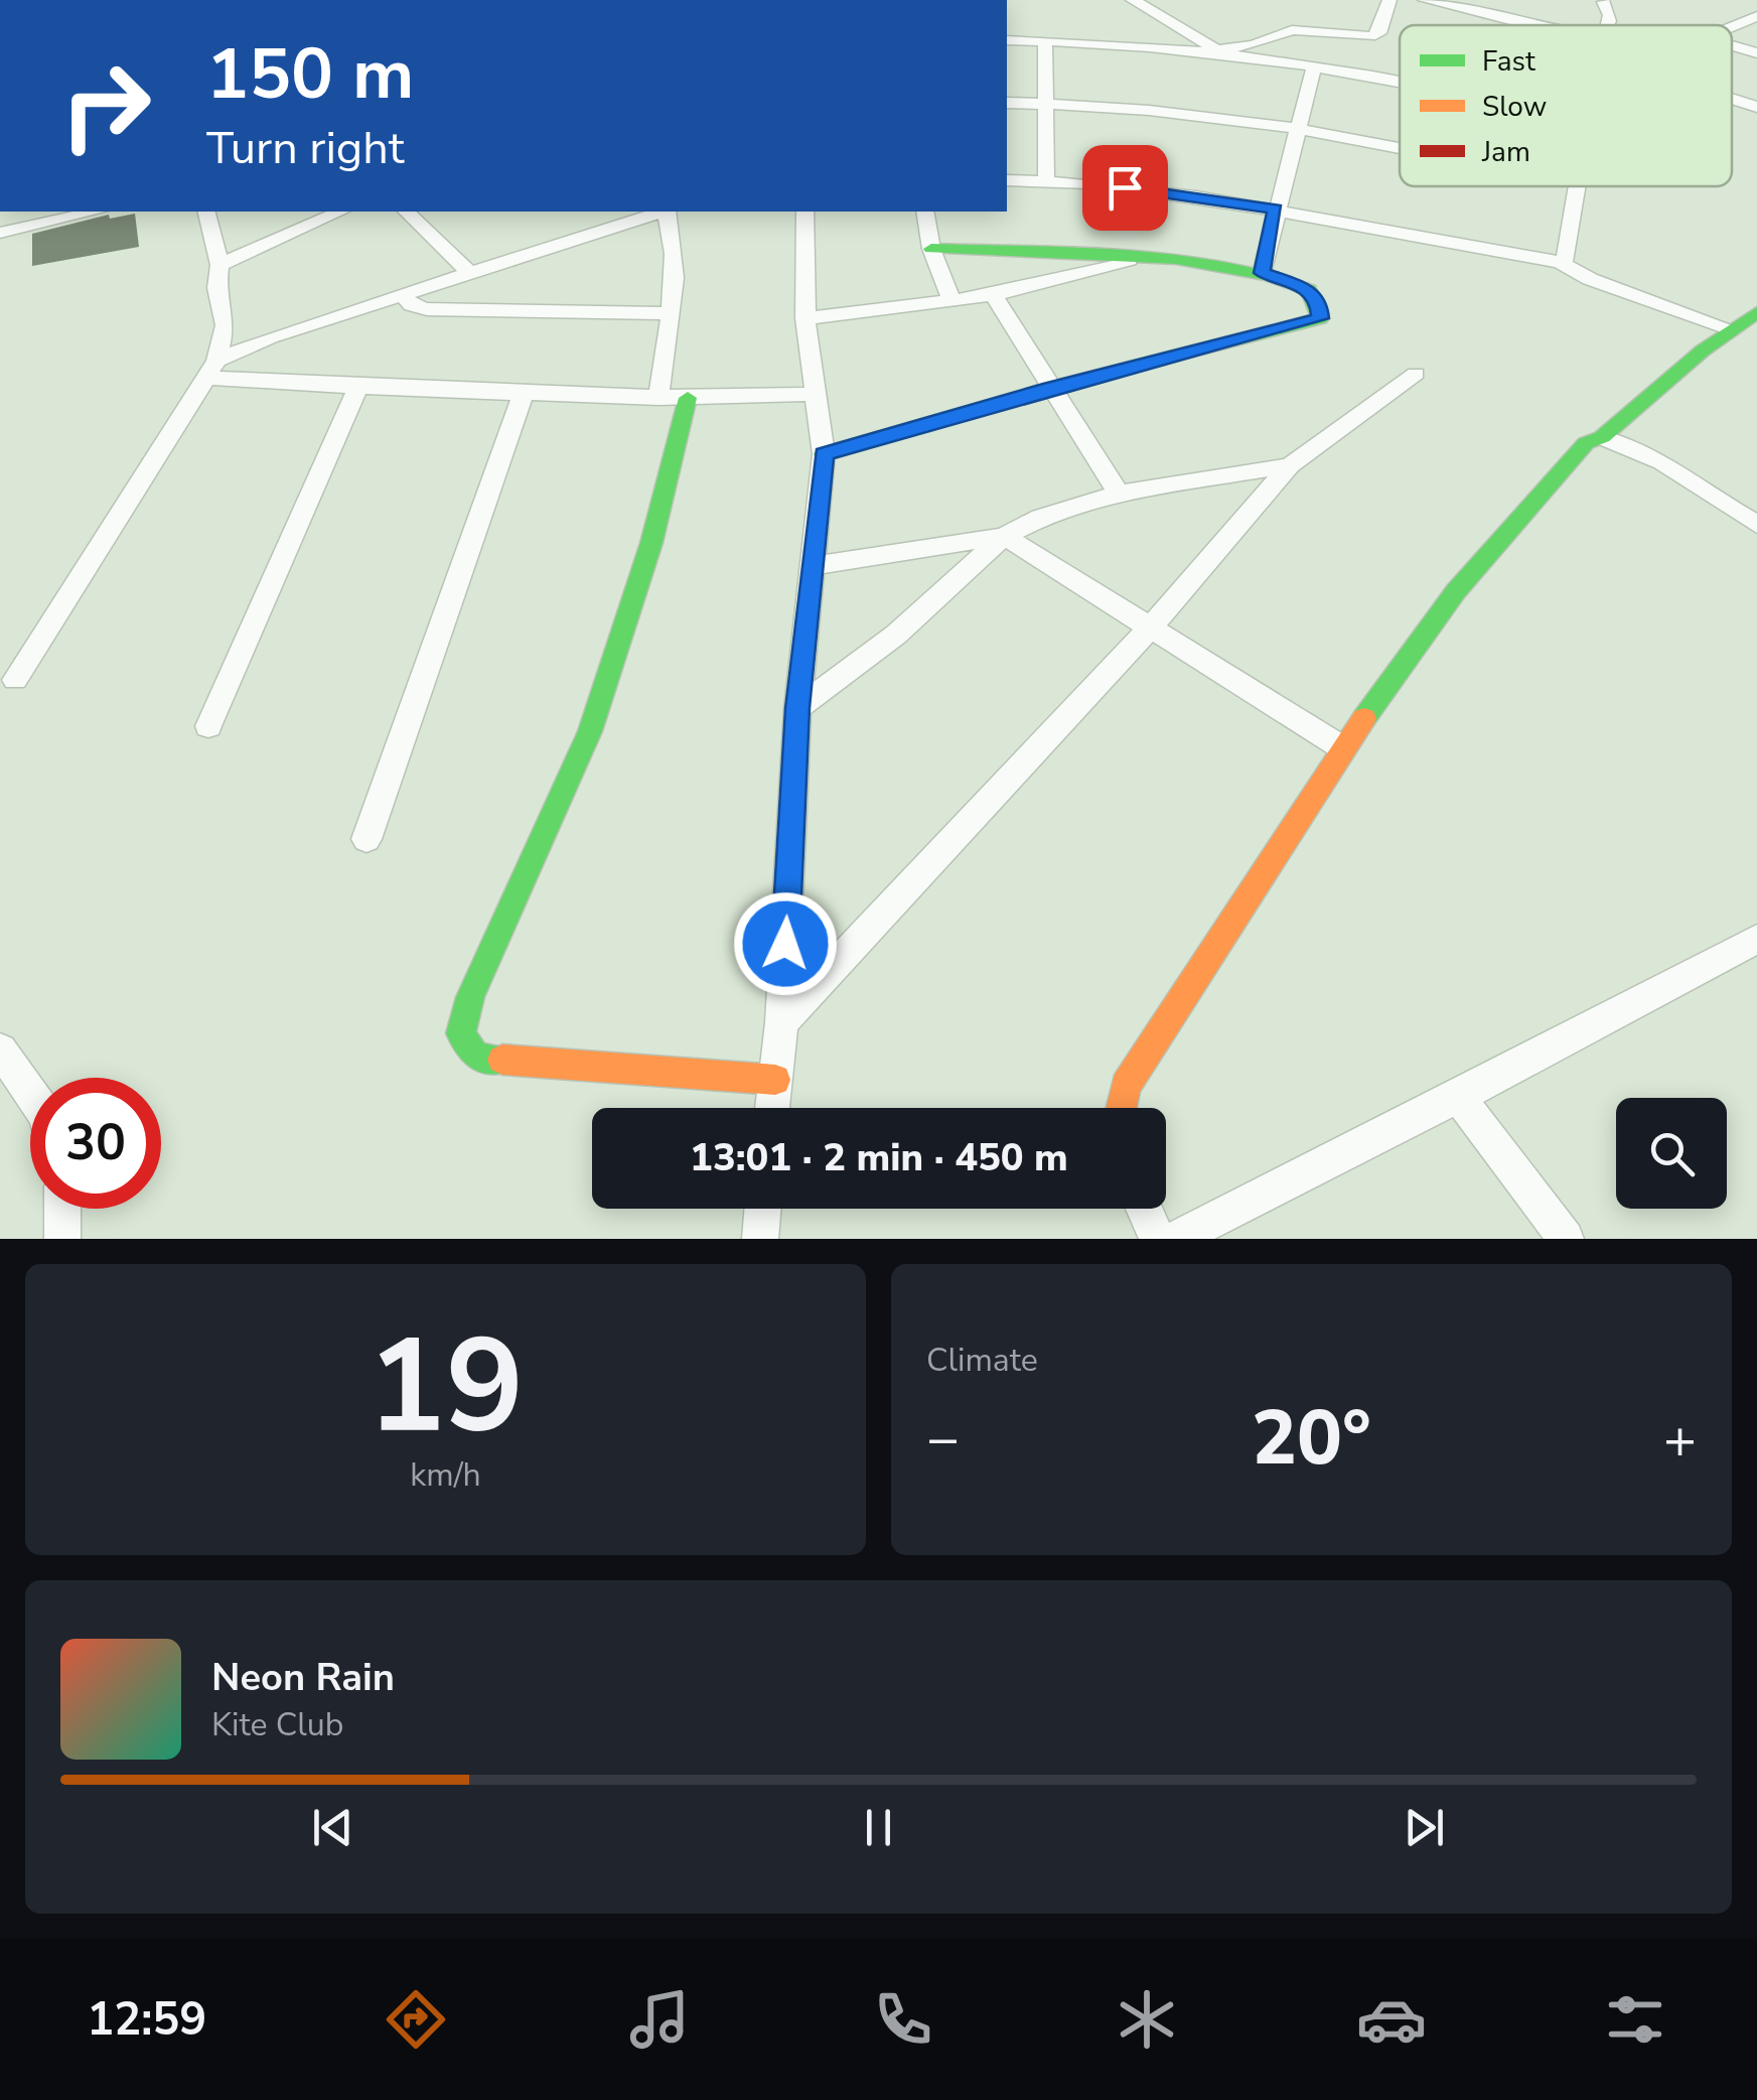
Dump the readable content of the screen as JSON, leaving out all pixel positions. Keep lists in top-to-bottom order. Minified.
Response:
{"legend":["Fast","Slow","Jam"],"page":{"turn":["150 m","Turn right"],"limit":"30","trip":"13:01 · 2 min · 450 m","tile":[["19","km/h"],"Climate"],"heat":["−","20°","+"],"song":["Neon Rain","Kite Club"],"tabs":"12:59"}}
